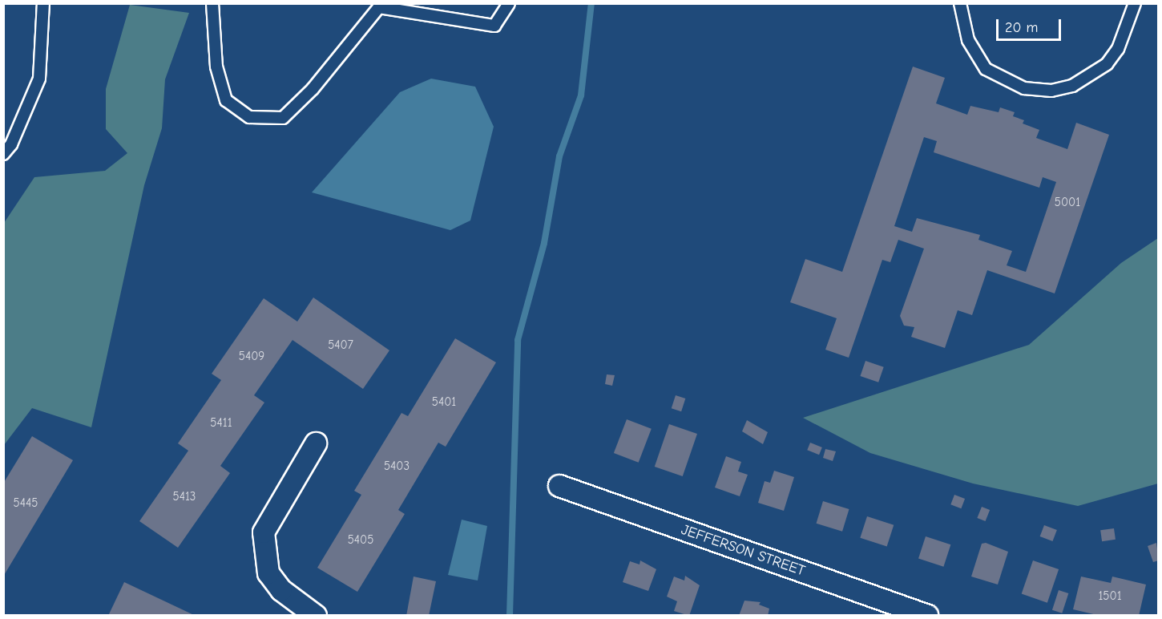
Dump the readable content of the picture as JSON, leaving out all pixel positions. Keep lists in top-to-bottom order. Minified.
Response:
{"streets":{"street":["JEFFERSON STREET"]},"house_numbers":["5001","5407","5409","5401","5411","5403","5413","5445","5405","1501"],"scale_bar":"20 m"}
